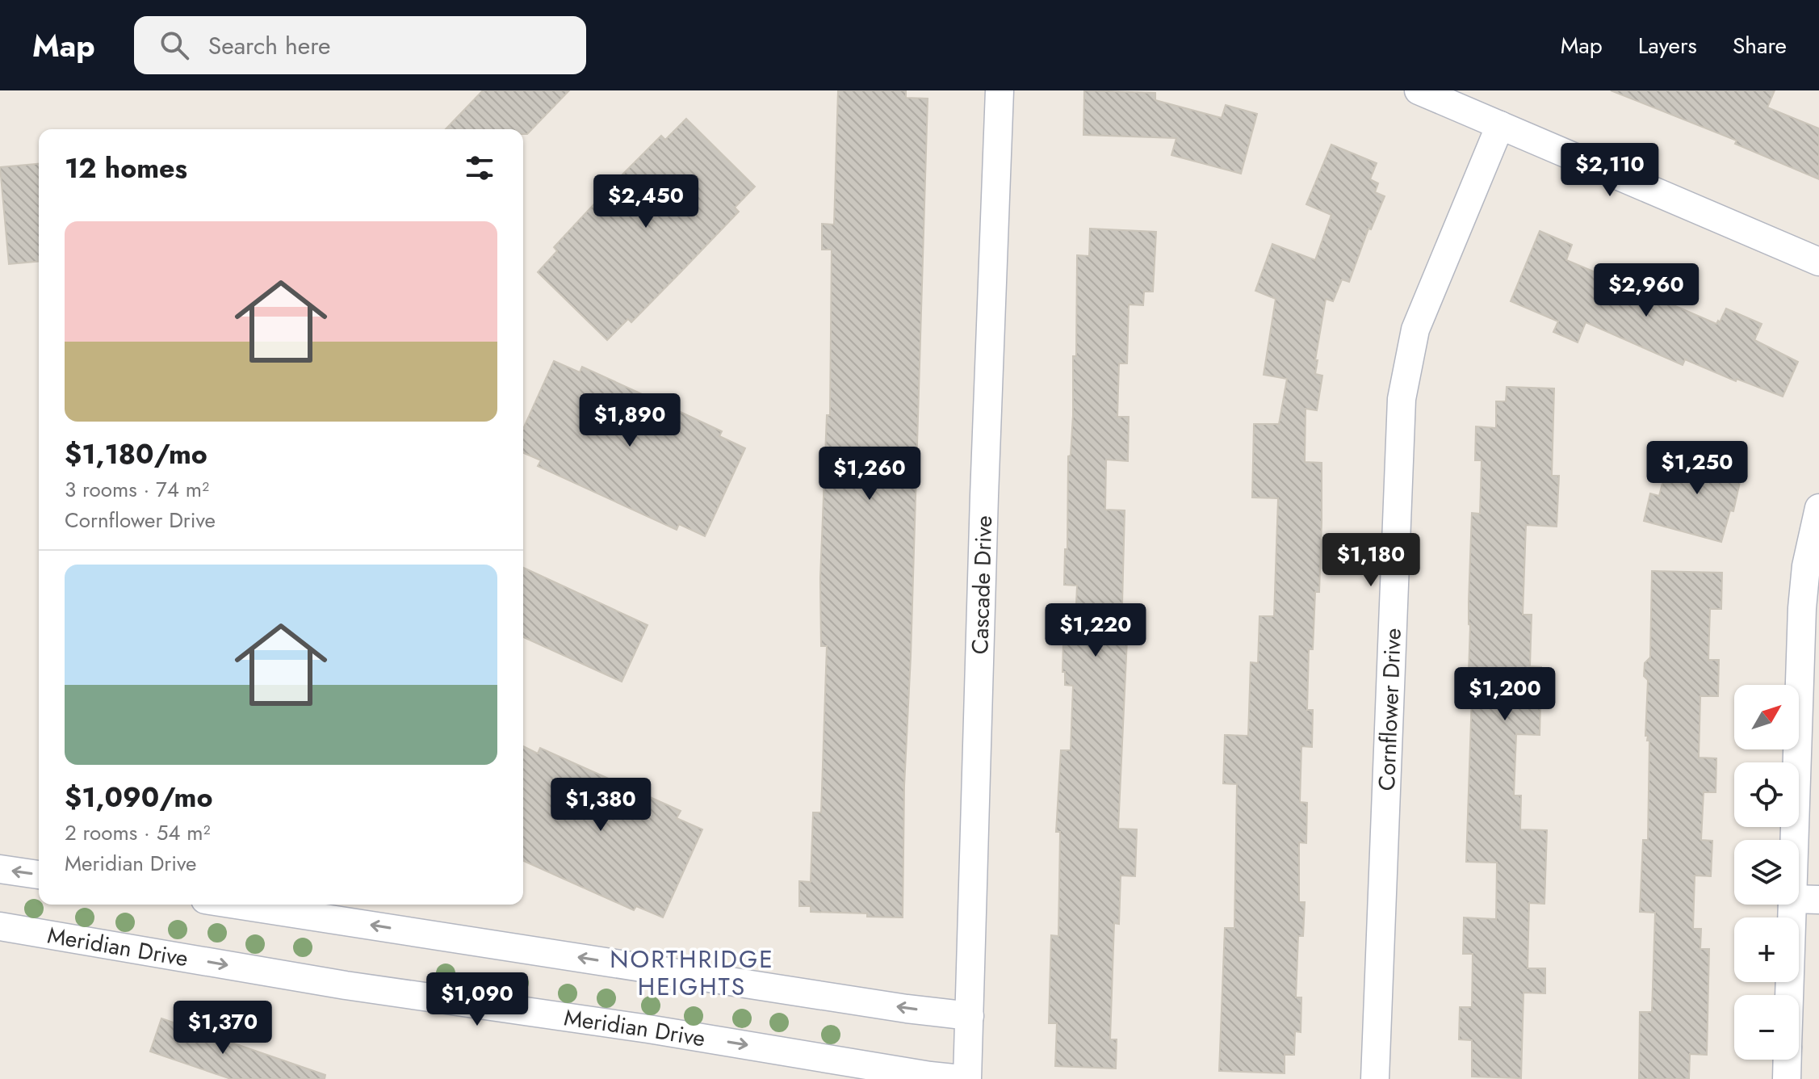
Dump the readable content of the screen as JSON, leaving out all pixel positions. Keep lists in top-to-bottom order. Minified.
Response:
{"streets":{"street":["Cascade Drive","Cornflower Drive","Meridian Drive"]},"districts":["NORTHRIDGE HEIGHTS"],"north":"top right","page":{"header":"Map","search":"Search here","nav":["Map","Layers","Share"],"heading":"12 homes","price":["$2,110","$2,450","$2,960","$1,890","$1,250","$1,260","$1,180","$1,220","$1,200","$1,380","$1,090","$1,370"],"list":[{"name":"$1,180/mo","note":"3 rooms · 74 m² · Cornflower Drive"},{"name":"$1,090/mo","note":"2 rooms · 54 m² · Meridian Drive"}],"map_buttons":["+","−"]}}
